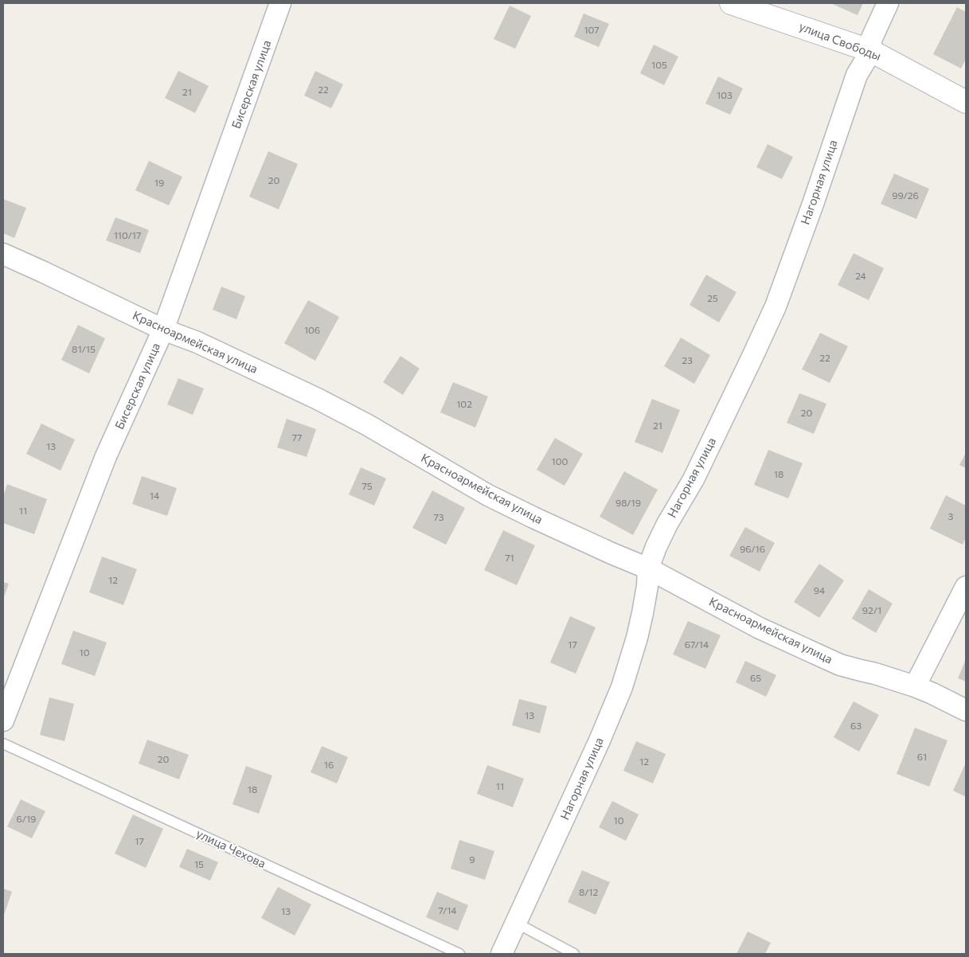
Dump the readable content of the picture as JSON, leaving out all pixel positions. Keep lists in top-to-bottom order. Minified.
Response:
{"streets":{"street":["улица Свободы","Бисерская улица","Нагорная улица","Красноармейская улица"],"lane":["улица Чехова"]},"crossings":[["улица Свободы","Нагорная улица"],["Бисерская улица","Красноармейская улица"],["Нагорная улица","Красноармейская улица"]],"house_numbers":["107","105","22","21","103","20","19","99/26","110/17","24","25","106","81/15","22","23","102","20","21","77","13","100","18","75","14","98/19","11","3","73","96/16","71","12","94","92/1","17","67/14","10","65","13","63","61","20","12","16","11","18","6/19","10","17","9","15","8/12","7/14","13"]}
